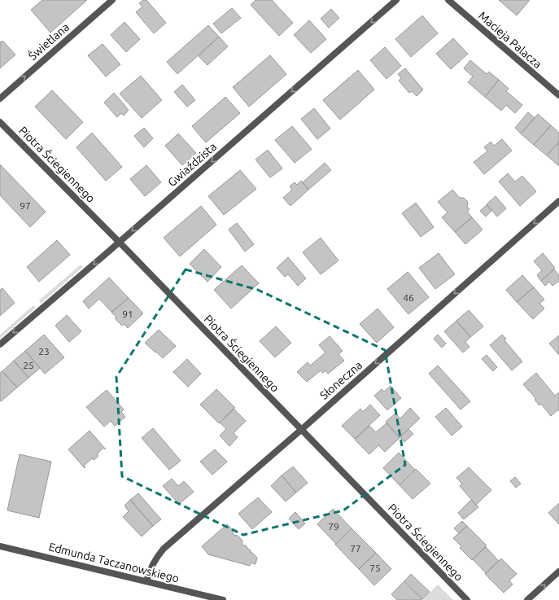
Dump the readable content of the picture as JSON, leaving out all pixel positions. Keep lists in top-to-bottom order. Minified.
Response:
{"streets":{"street":["Macieja Palacza","Świetlana","Piotra Ściegiennego","Gwiaździsta","Słoneczna","Edmunda Taczanowskiego"]},"crossings":[["Piotra Ściegiennego","Gwiaździsta"],["Piotra Ściegiennego","Słoneczna"],["Słoneczna","Edmunda Taczanowskiego"]],"one_way":["Świetlana","Gwiaździsta","Słoneczna"],"house_numbers":["97","46","91","23","25","79","77","75"]}
